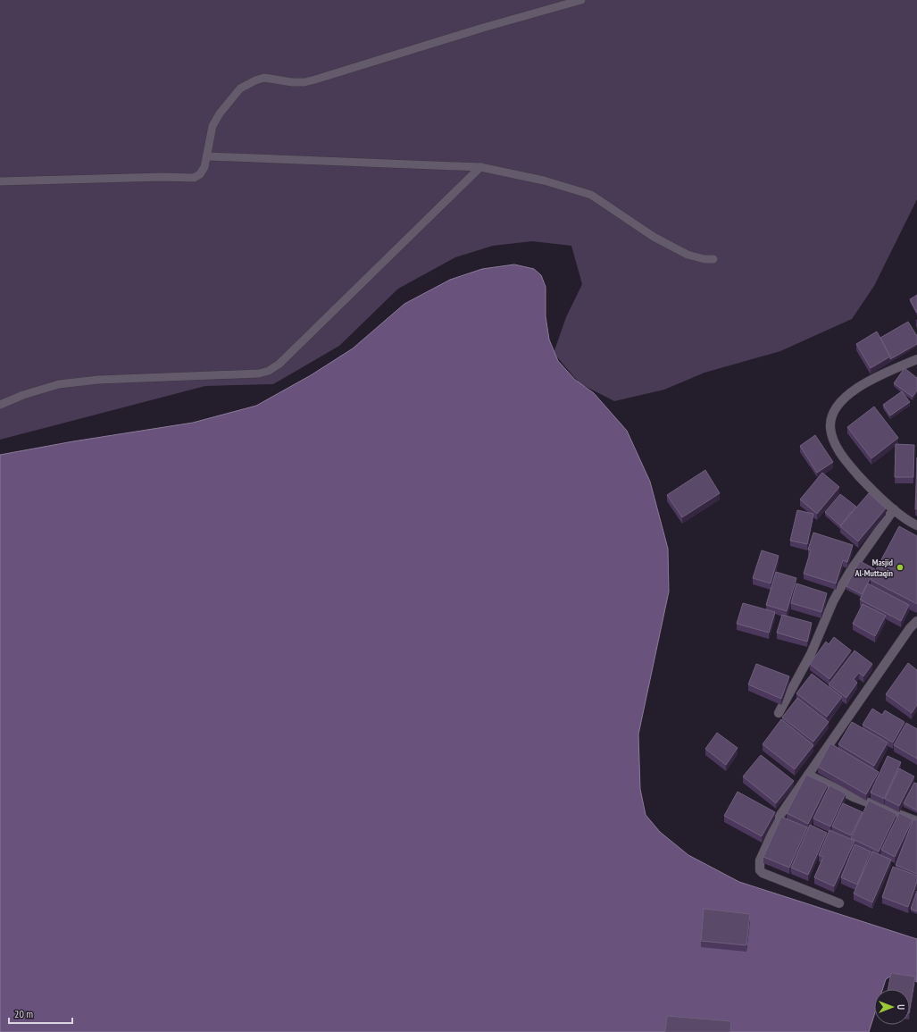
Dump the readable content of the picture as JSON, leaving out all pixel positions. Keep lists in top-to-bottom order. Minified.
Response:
{"places":["Masjid Al-Muttaqin"],"scale_bar":"20 m","north":"right"}
